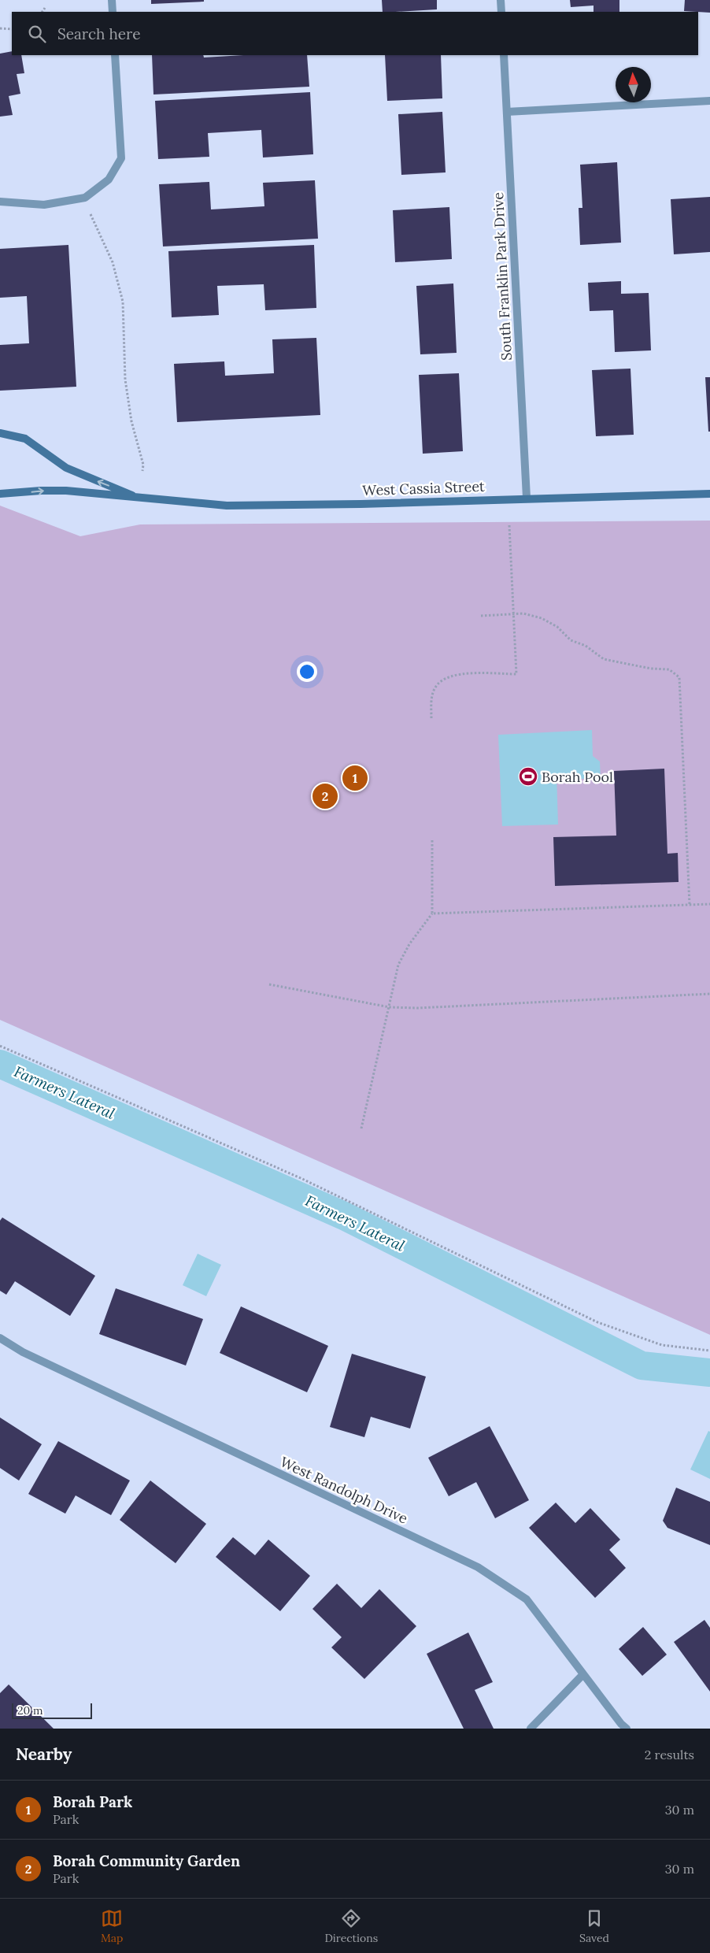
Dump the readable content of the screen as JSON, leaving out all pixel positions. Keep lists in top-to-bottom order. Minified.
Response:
{"streets":{"street":["South Franklin Park Drive","West Cassia Street","West Randolph Drive"]},"crossings":[["South Franklin Park Drive","West Cassia Street"]],"water":["Farmers Lateral"],"places":{"sports":["Borah Pool"]},"scale_bar":"20 m","north":"top","page":{"search":"Search here","pins":["1","2"],"scale":"20 m","heading":["Nearby","2 results"],"list":[{"mark":"1","name":"Borah Park","note":"Park","value":"30 m"},{"mark":"2","name":"Borah Community Garden","note":"Park","value":"30 m"}],"nav":["Map","Directions","Saved"]}}
